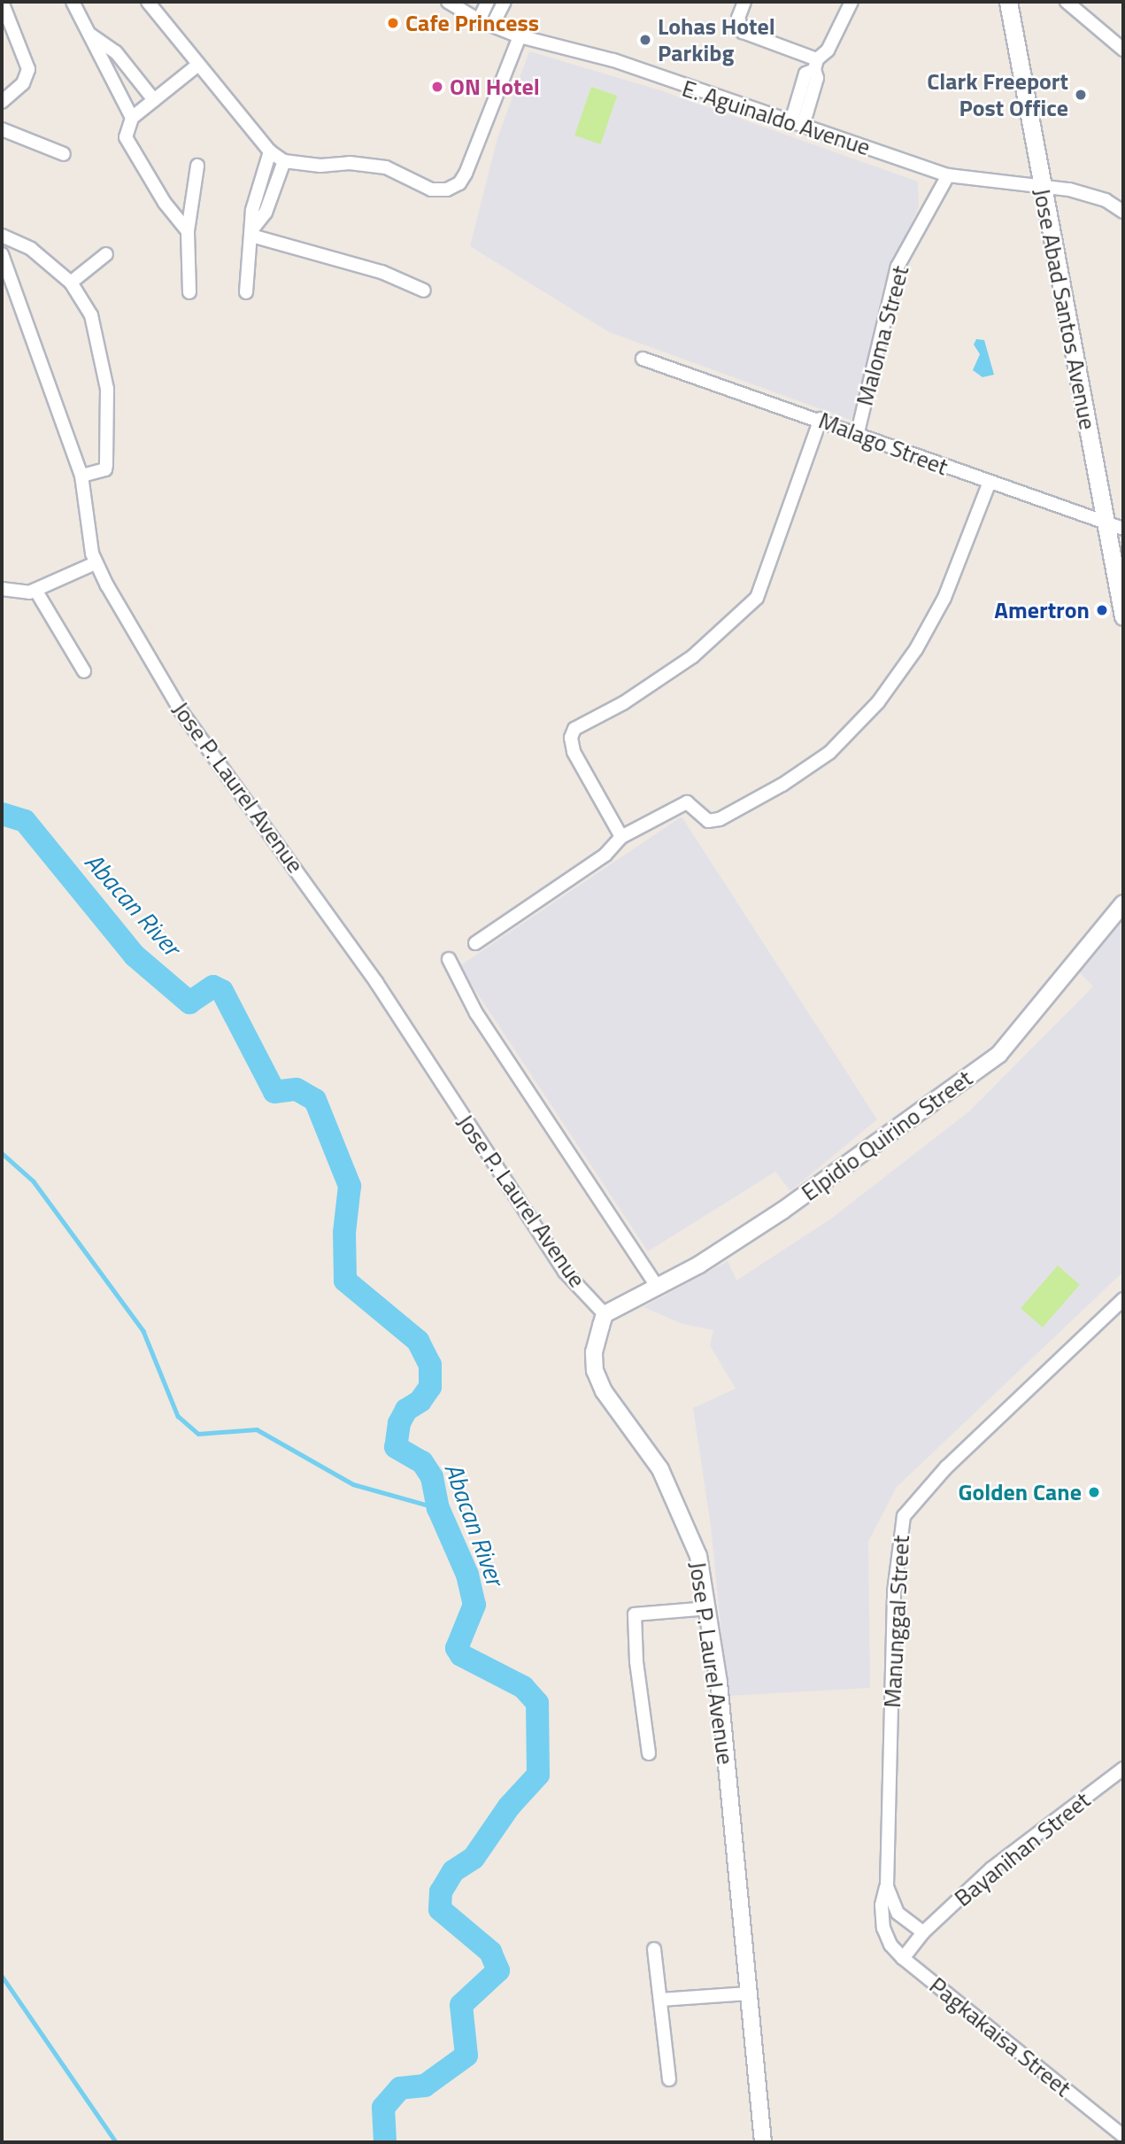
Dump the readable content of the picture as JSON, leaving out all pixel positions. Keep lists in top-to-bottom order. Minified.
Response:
{"streets":{"main road":["Jose Abad Santos Avenue"],"street":["E. Aguinaldo Avenue","Maloma Street","Malago Street","Jose P. Laurel Avenue","Elpidio Quirino Street","Manunggal Street","Bayanihan Street","Pagkakaisa Street"]},"crossings":[["E. Aguinaldo Avenue","Jose Abad Santos Avenue"],["E. Aguinaldo Avenue","Maloma Street"],["Jose Abad Santos Avenue","Malago Street"],["Maloma Street","Malago Street"],["Jose P. Laurel Avenue","Elpidio Quirino Street"]],"water":["Abacan River"],"places":["Cafe Princess","Lohas Hotel Parkibg","ON Hotel","Clark Freeport Post Office","Amertron","Golden Cane"]}
